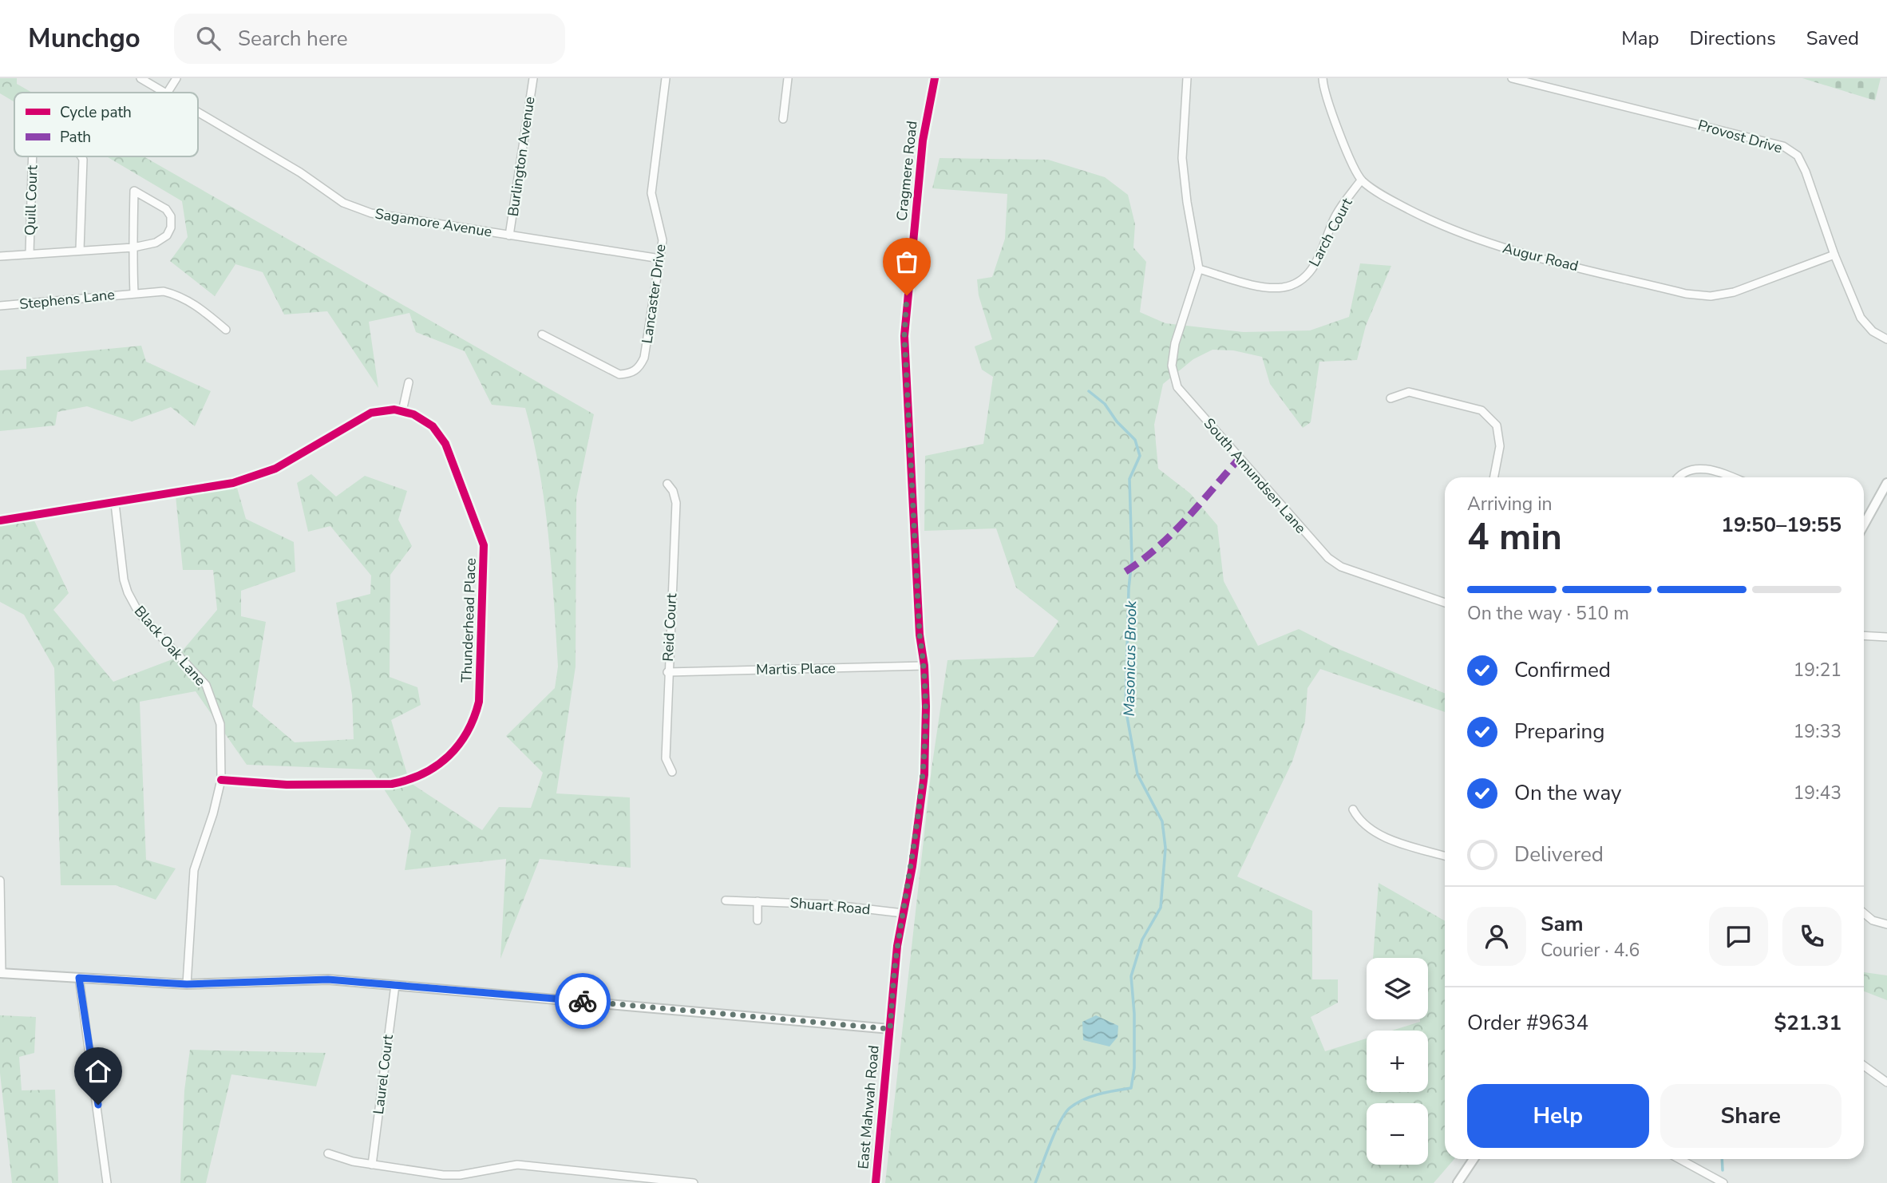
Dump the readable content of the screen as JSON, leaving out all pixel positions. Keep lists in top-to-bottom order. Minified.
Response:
{"streets":{"street":["Provost Drive","Burlington Avenue","Cragmere Road","Quill Court","Sagamore Avenue","Larch Court","Augur Road","Lancaster Drive","Stephens Lane","South Amundsen Lane","Thunderhead Place","Reid Court","Black Oak Lane","Martis Place","Shuart Road","Laurel Court","East Mahwah Road"]},"crossings":[["Provost Drive","Augur Road"],["Burlington Avenue","Sagamore Avenue"],["Cragmere Road","East Mahwah Road"],["Sagamore Avenue","Lancaster Drive"],["Larch Court","Augur Road"],["Larch Court","South Amundsen Lane"],["Thunderhead Place","Black Oak Lane"],["Reid Court","Martis Place"],["Martis Place","East Mahwah Road"],["Shuart Road","East Mahwah Road"]],"water":["Masonicus Brook"],"legend":["Cycle path","Path"],"page":{"header":"Munchgo","search":"Search here","nav":["Map","Directions","Saved"],"heading":["4 min","Arriving in","19:50–19:55"],"panel":["Sam","Courier · 4.6","Order #9634","$21.31"],"bar":"On the way · 510 m","list":[["Confirmed","19:21"],["Preparing","19:33"],["On the way","19:43"],"Delivered"],"map_buttons":["+","−"],"buttons":["Help","Share"]}}
